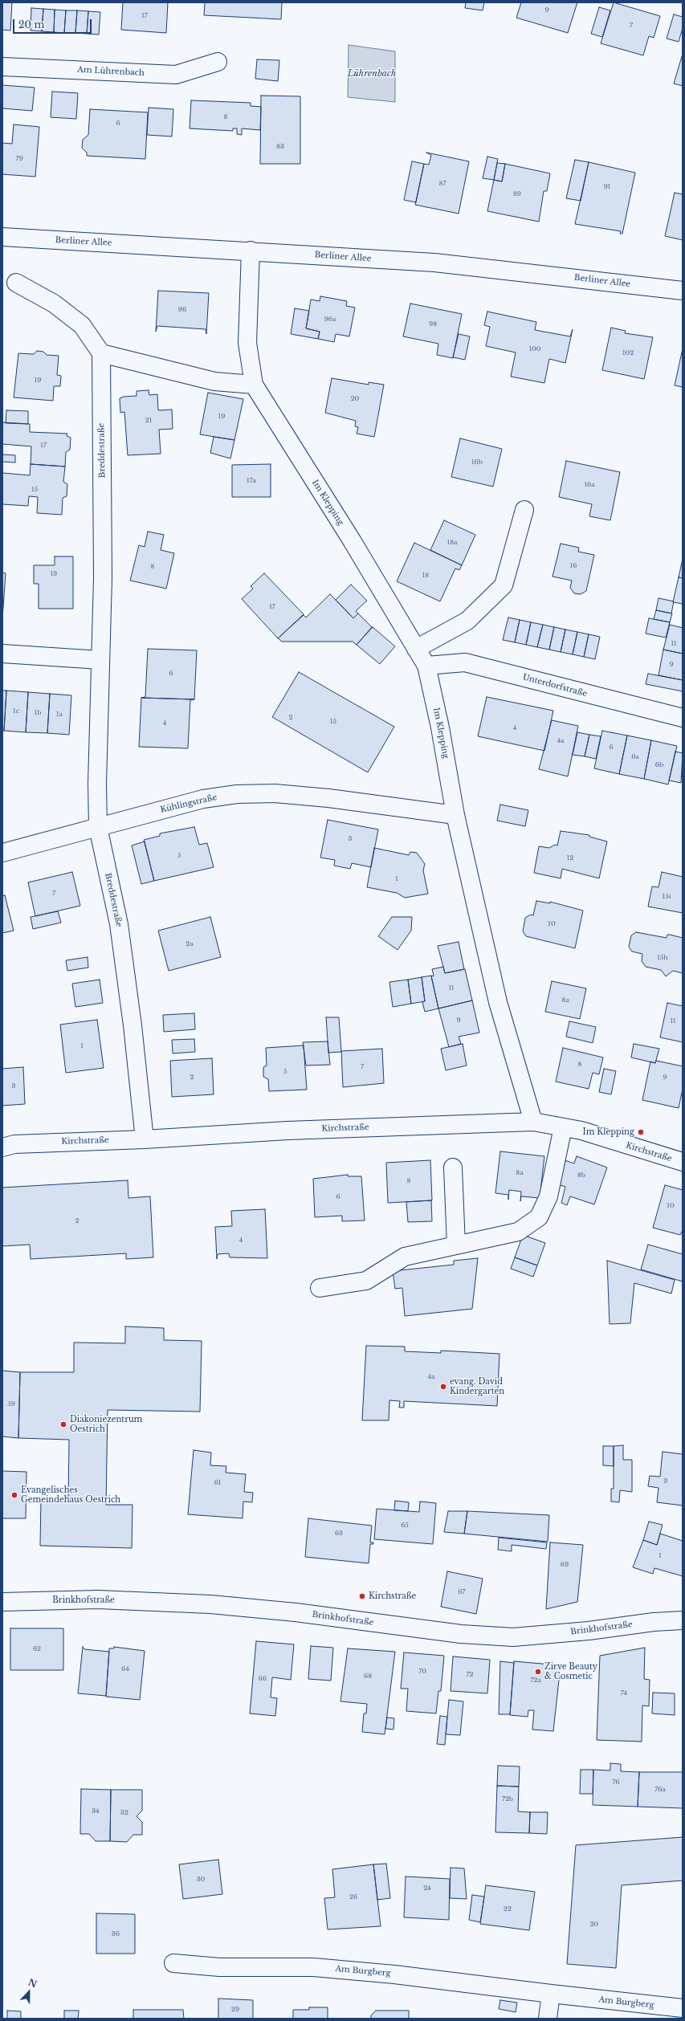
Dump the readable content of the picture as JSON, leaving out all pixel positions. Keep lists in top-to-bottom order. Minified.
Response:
{"streets":{"street":["Am Lührenbach","Berliner Allee","Breddestraße","Im Klepping","Unterdorfstraße","Kühlingstraße","Kirchstraße","Brinkhofstraße","Am Burgberg"]},"crossings":[["Berliner Allee","Im Klepping"],["Breddestraße","Kühlingstraße"],["Breddestraße","Kirchstraße"],["Im Klepping","Unterdorfstraße"],["Im Klepping","Kühlingstraße"],["Im Klepping","Kirchstraße"]],"water":["Lührenbach"],"places":["Im Klepping","evang. David Kindergarten","Diakoniezentrum Oestrich","Evangelisches Gemeindehaus Oestrich","Kirchstraße","Zirve Beauty & Cosmetic"],"house_numbers":["9","17","7","8","6","83","79","87","91","89","96","96a","98","100","102","19","20","19","21","17","16b","17a","16a","15","18a","16","8","13","18","17","11","9","6","1c","1b","1a","2","15","4","4","4a","6","6a","6b","3","5","12","1","7","15i","10","2a","15h","11","8a","9","11","1","8","7","5","2","9","3","8a","8b","8","6","10","2","4","4a","59","3","61","65","63","1","69","67","62","64","70","72","68","66","72a","74","76","76a","72b","34","32","30","24","26","22","20","36","29"],"scale_bar":"20 m","north":"top"}
